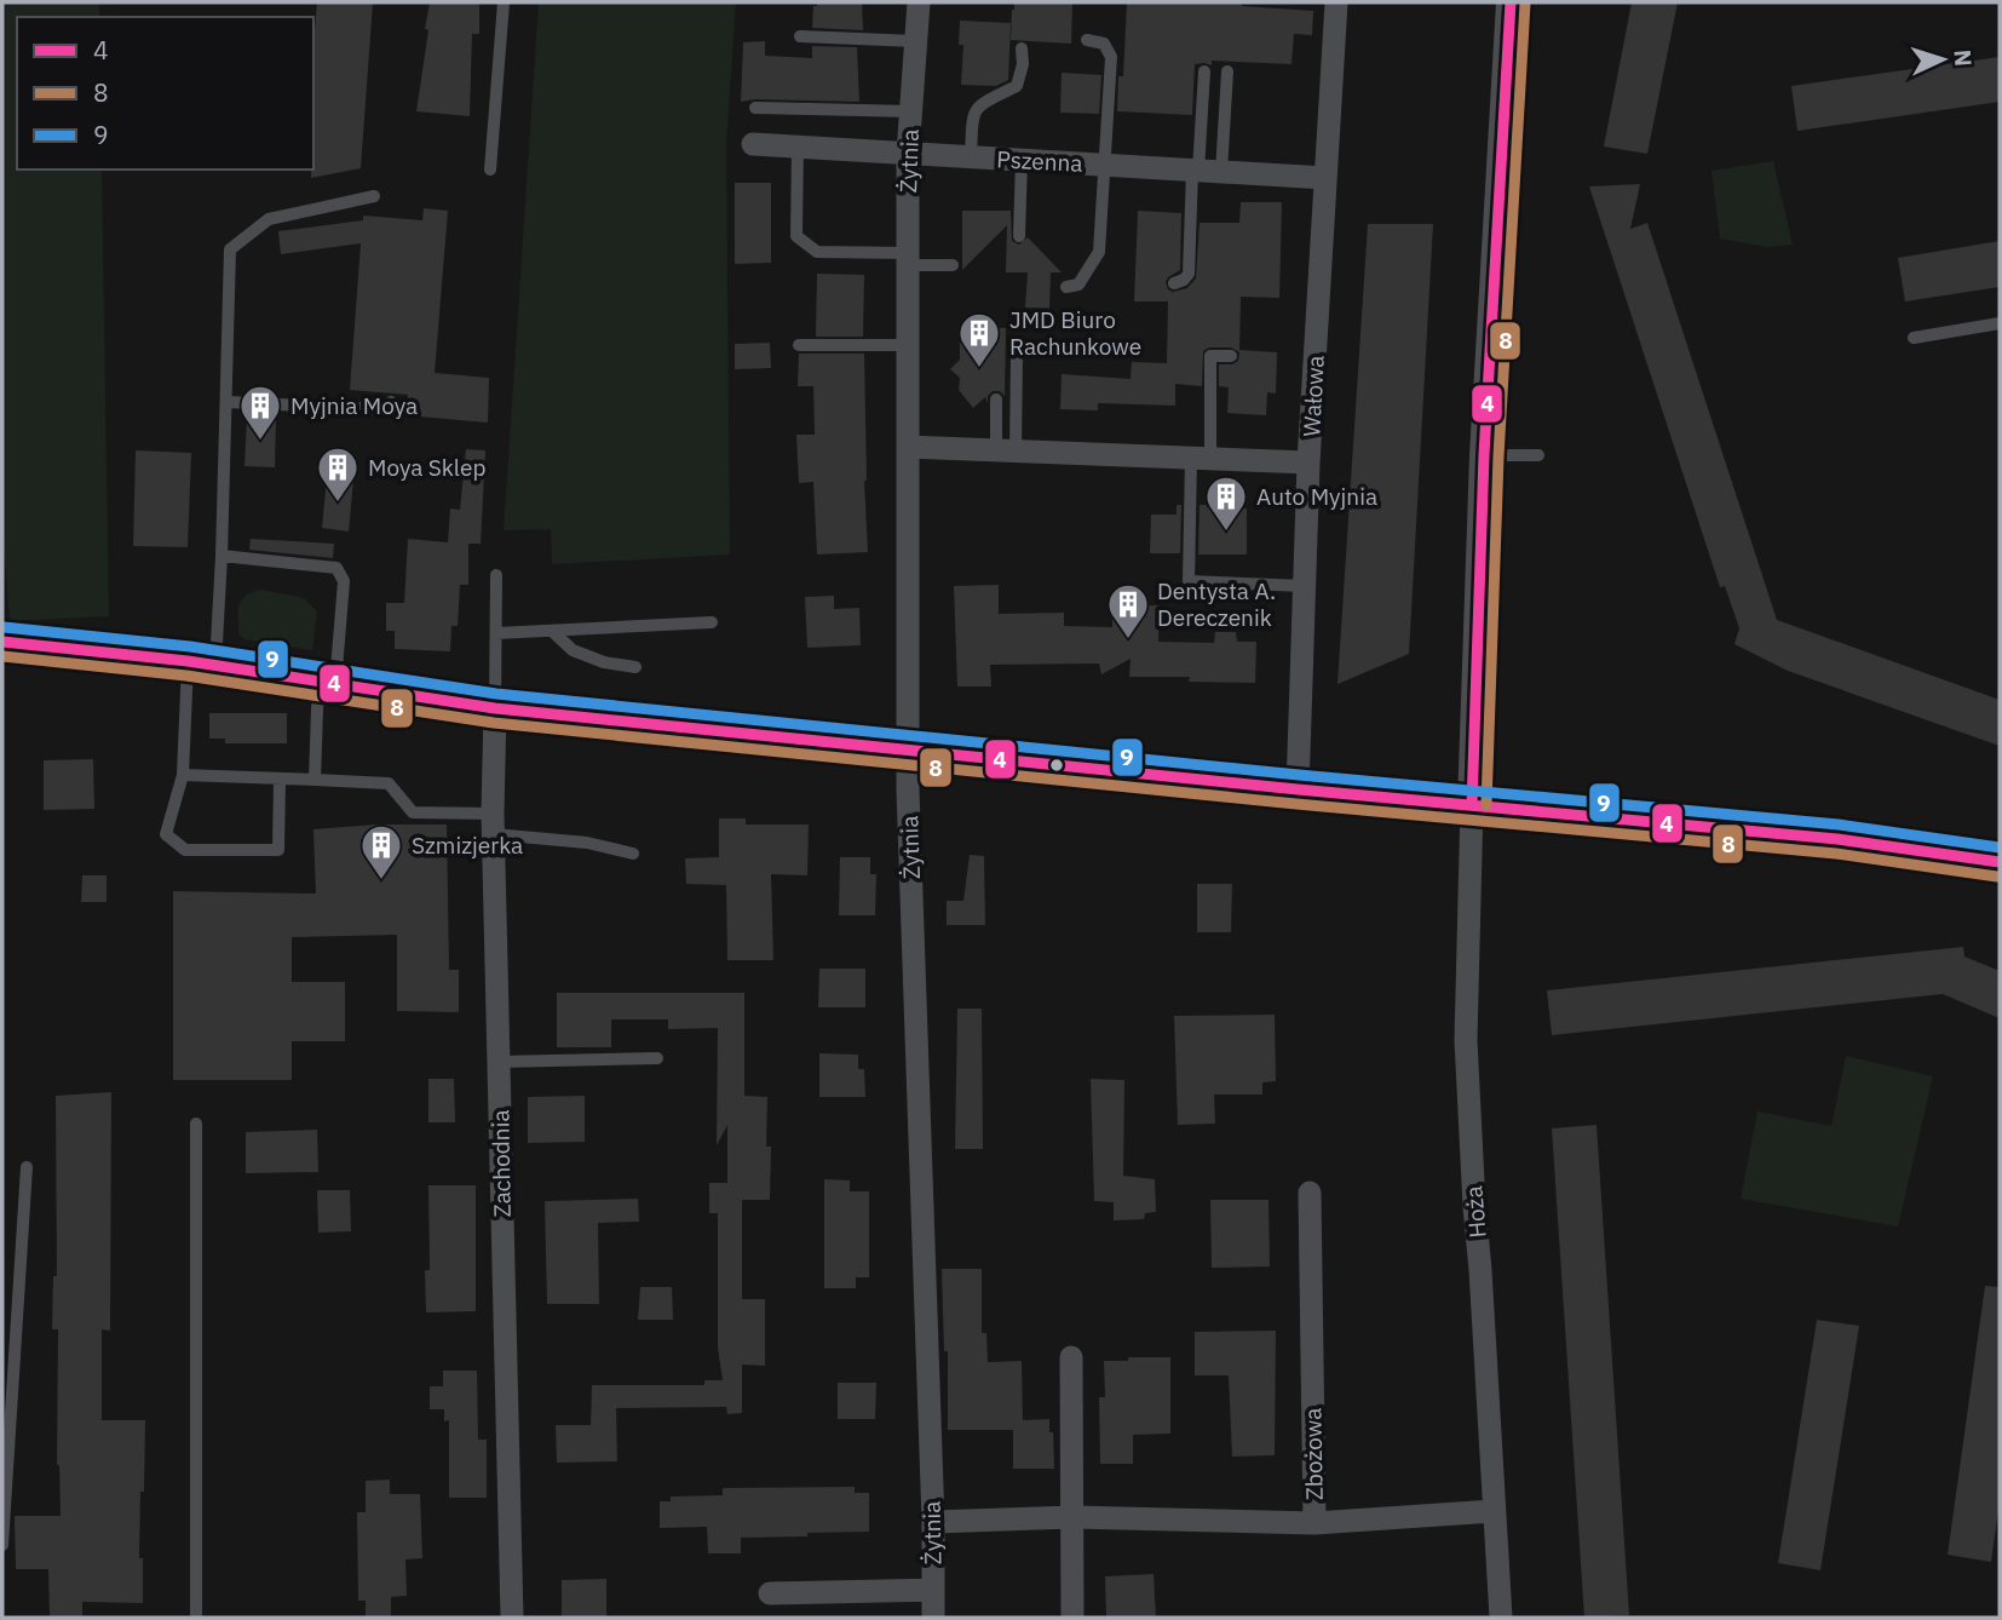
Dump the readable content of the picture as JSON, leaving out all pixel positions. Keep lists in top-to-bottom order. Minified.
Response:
{"streets":{"street":["Żytnia","Pszenna","Wałowa","Zachodnia","Hoża","Zbożowa"]},"crossings":[["Żytnia","Pszenna"],["Żytnia","Zbożowa"],["Pszenna","Wałowa"]],"places":{"building":["JMD Biuro Rachunkowe","Myjnia Moya","Moya Sklep","Auto Myjnia","Dentysta A. Dereczenik","Szmizjerka"]},"lines":["transit line 4","transit line 8","transit line 9"],"legend":["4","8","9"],"north":"right"}
